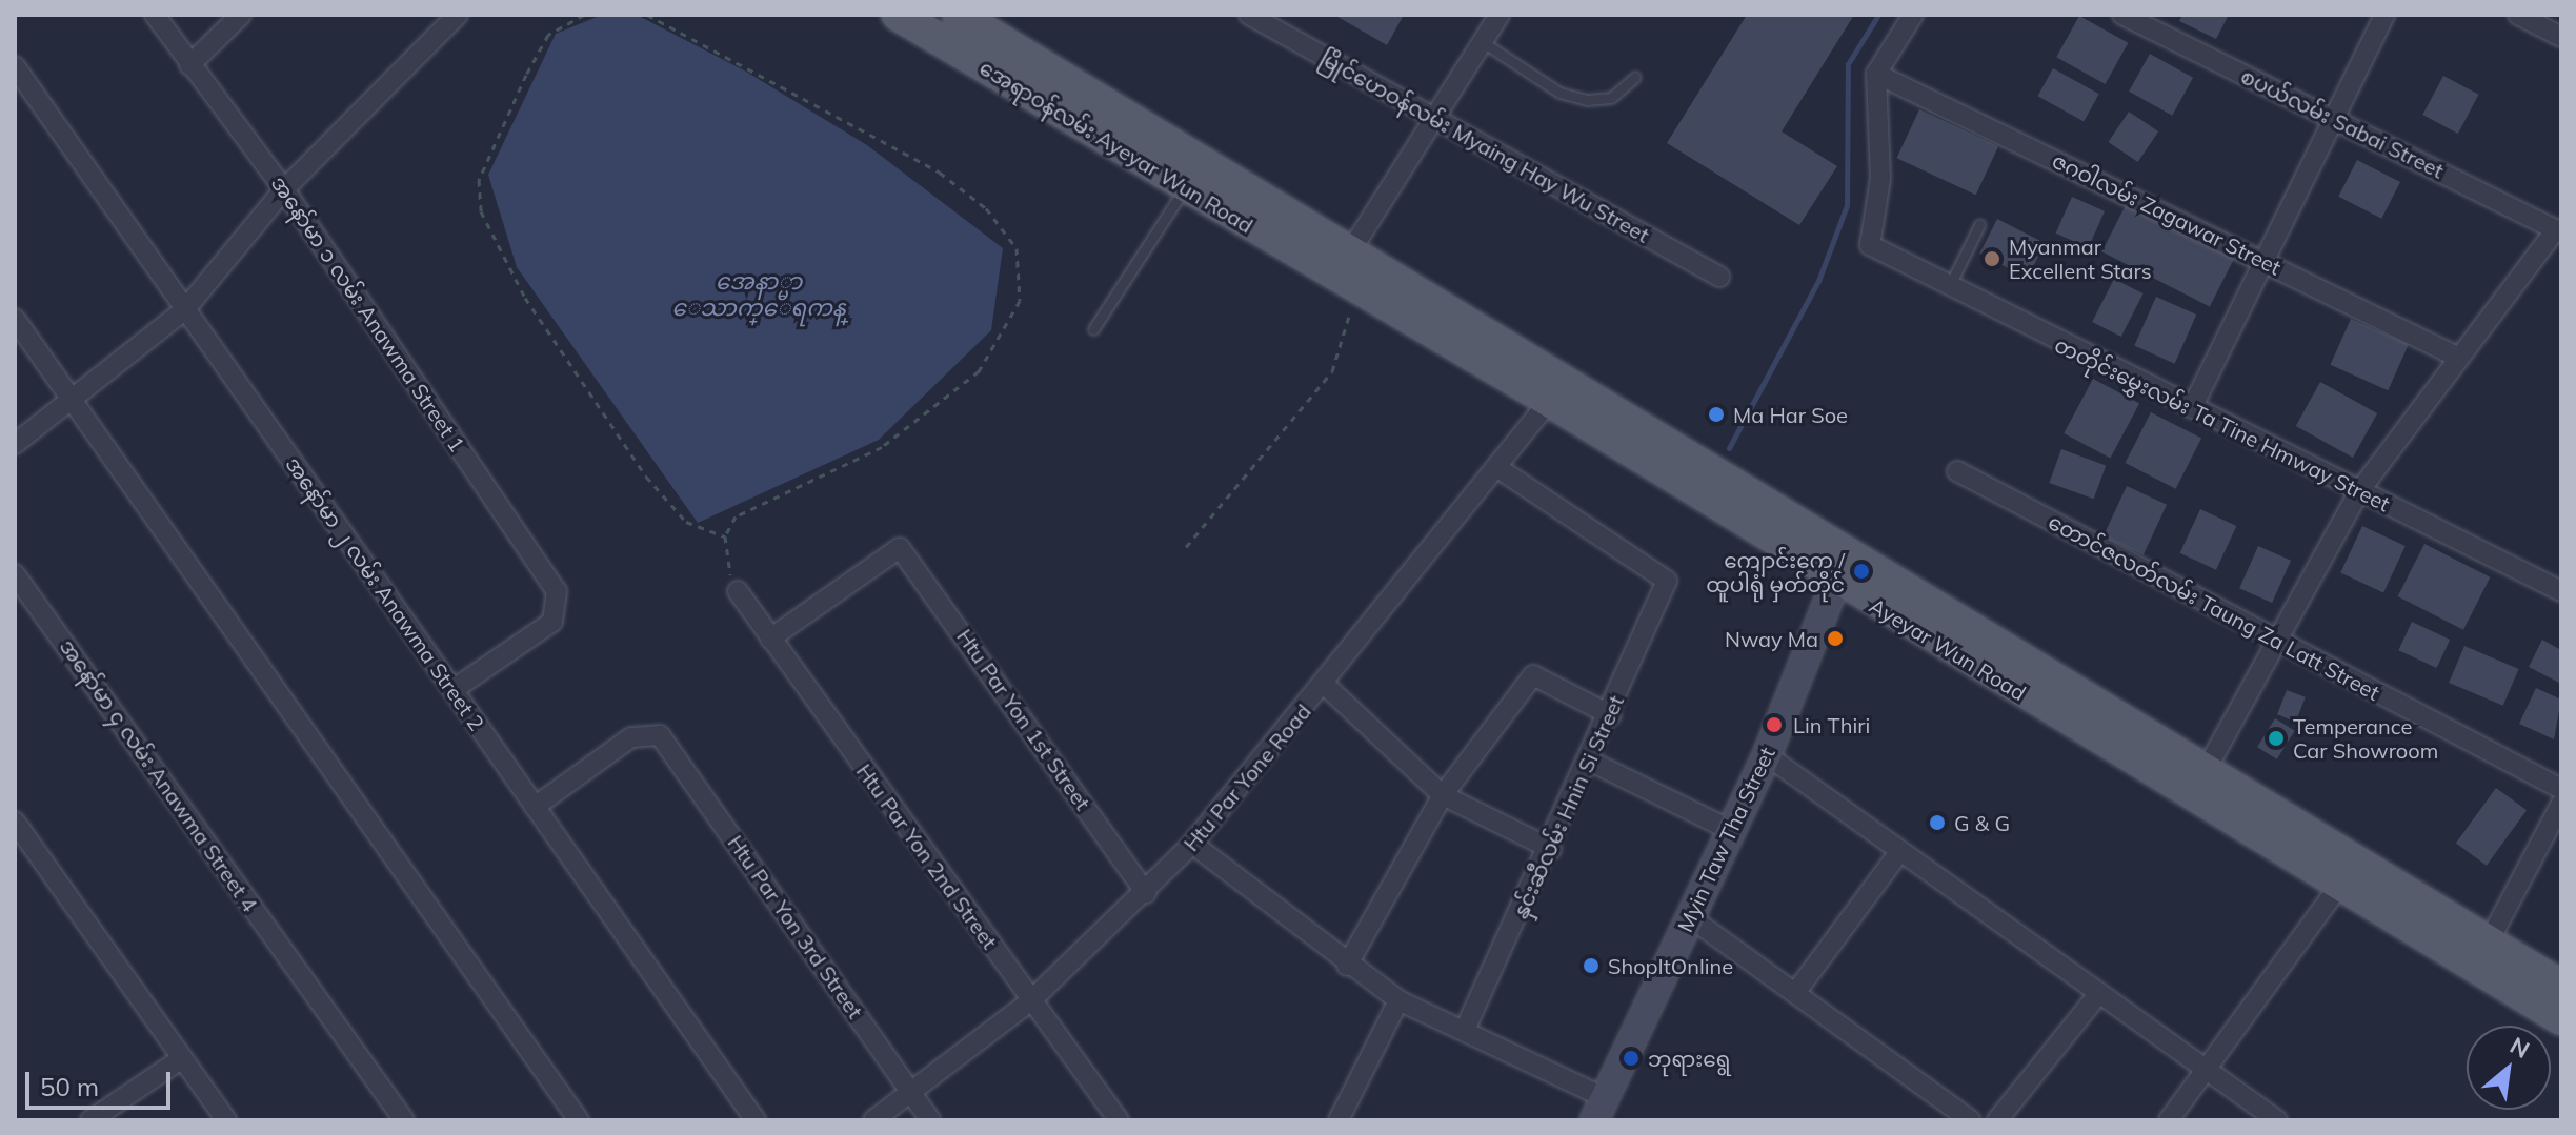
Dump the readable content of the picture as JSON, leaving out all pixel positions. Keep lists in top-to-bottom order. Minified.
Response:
{"streets":{"main road":["အေရာဝန်လမ်း Ayeyar Wun Road","Ayeyar Wun Road","Myin Taw Tha Street"],"street":["စပယ်လမ်း Sabai Street","မြိုင်ဟေဝန်လမ်း Myaing Hay Wu Street","ဇဂဝါလမ်း Zagawar Street","အနော်မာ ၁ လမ်း Anawma Street 1","တတိုင်းမွှေးလမ်း Ta Tine Hmway Street","အနော်မာ ၂ လမ်း Anawma Street 2","တောင်ဇလတ်လမ်း Taung Za Latt Street","Htu Par Yon 1st Street","အနော်မာ ၄ လမ်း Anawma Street 4","Htu Par Yone Road","နှင်းဆီလမ်း Hnin Si Street","Htu Par Yon 2nd Street","Htu Par Yon 3rd Street"]},"crossings":[["အေရာဝန်လမ်း Ayeyar Wun Road","Ayeyar Wun Road"],["ဇဂဝါလမ်း Zagawar Street","တတိုင်းမွှေးလမ်း Ta Tine Hmway Street"],["အနော်မာ ၁ လမ်း Anawma Street 1","အနော်မာ ၂ လမ်း Anawma Street 2"],["အနော်မာ ၂ လမ်း Anawma Street 2","Htu Par Yon 3rd Street"],["Ayeyar Wun Road","Htu Par Yone Road"],["Ayeyar Wun Road","Myin Taw Tha Street"],["Htu Par Yon 1st Street","Htu Par Yone Road"],["Htu Par Yon 1st Street","Htu Par Yon 2nd Street"],["Htu Par Yone Road","နှင်းဆီလမ်း Hnin Si Street"],["Htu Par Yone Road","Htu Par Yon 2nd Street"],["Htu Par Yone Road","Htu Par Yon 3rd Street"]],"water":["အေနာ္မာ ေသာက္ေရကန္"],"places":["Myanmar Excellent Stars","Ma Har Soe","ကျောင်းကွေ့ / ထူပါရုံ မှတ်တိုင်","Nway Ma","Lin Thiri","Temperance Car Showroom","G & G","ShopItOnline","ဘုရားရွေ"],"scale_bar":"50 m","north":"top right"}
